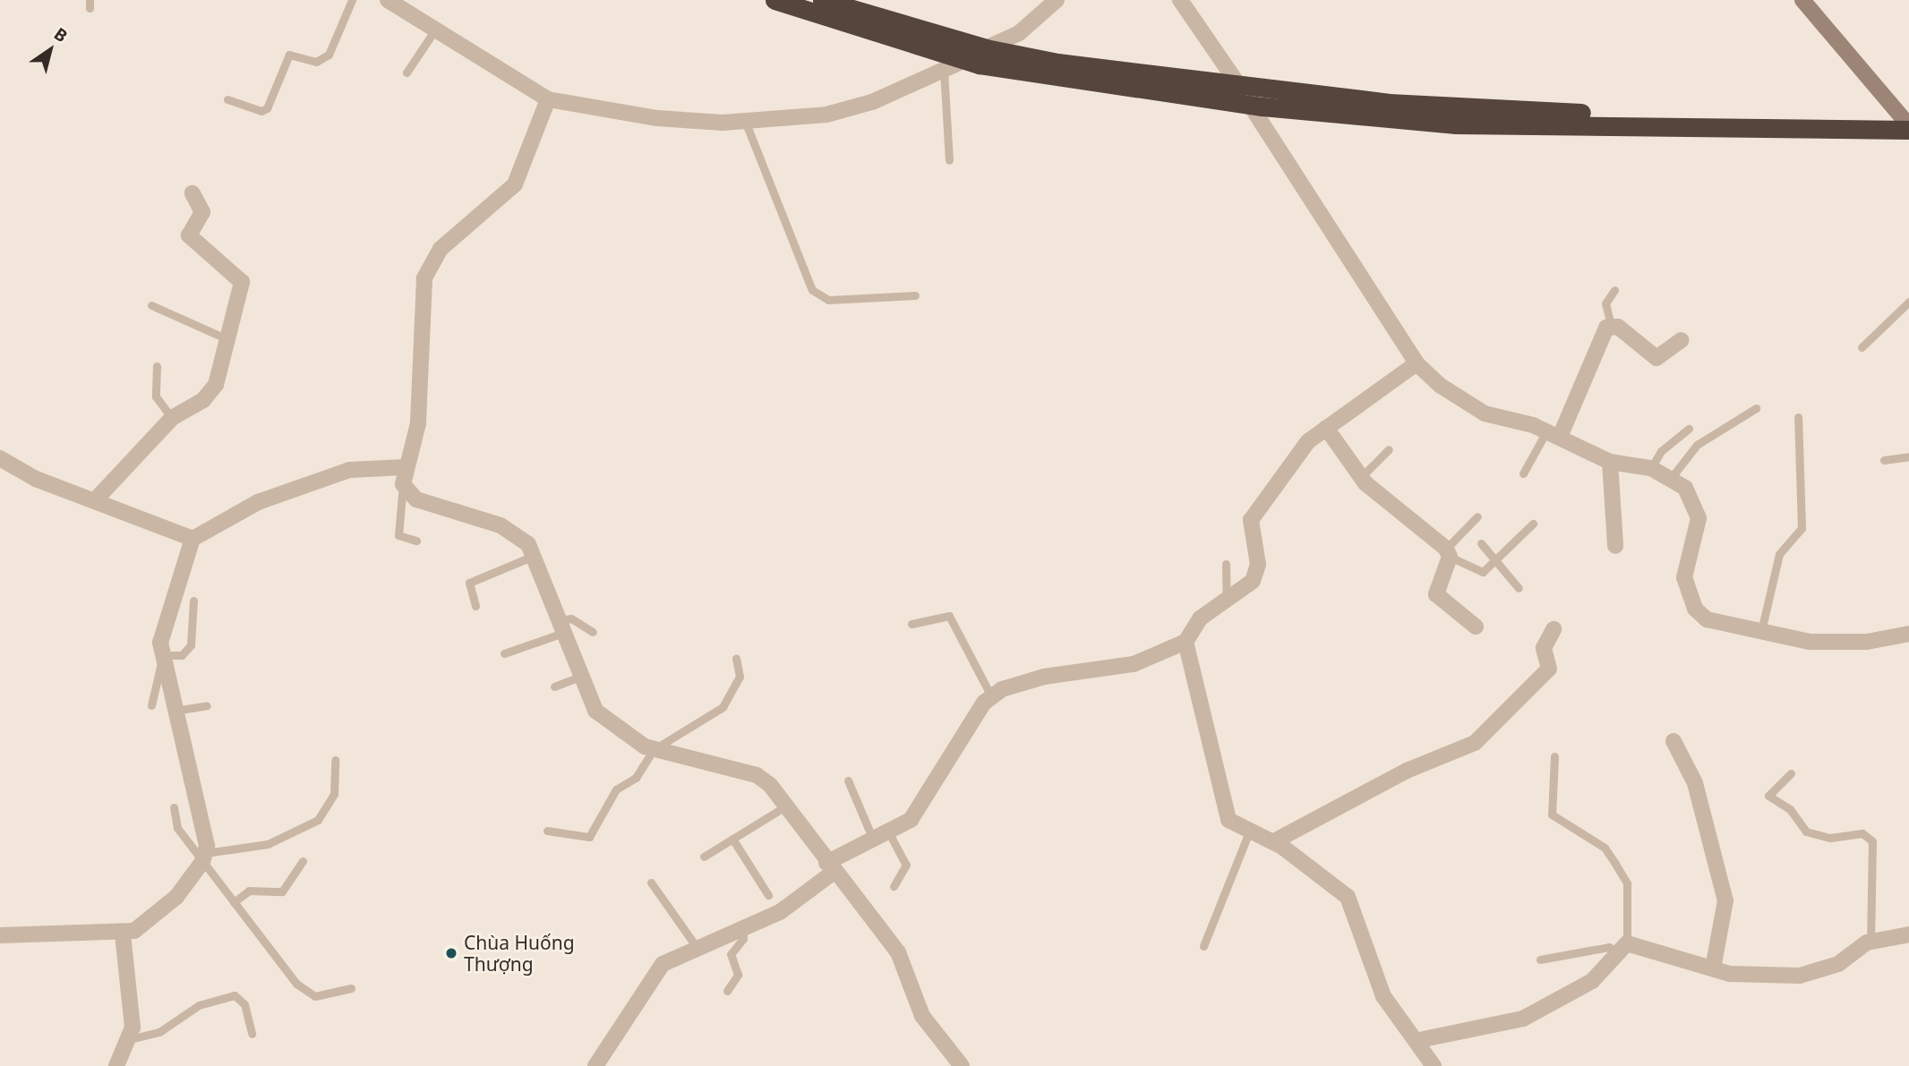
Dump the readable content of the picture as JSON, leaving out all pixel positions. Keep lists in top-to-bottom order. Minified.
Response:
{"places":["Chùa Huống Thượng"],"north":"top right"}
